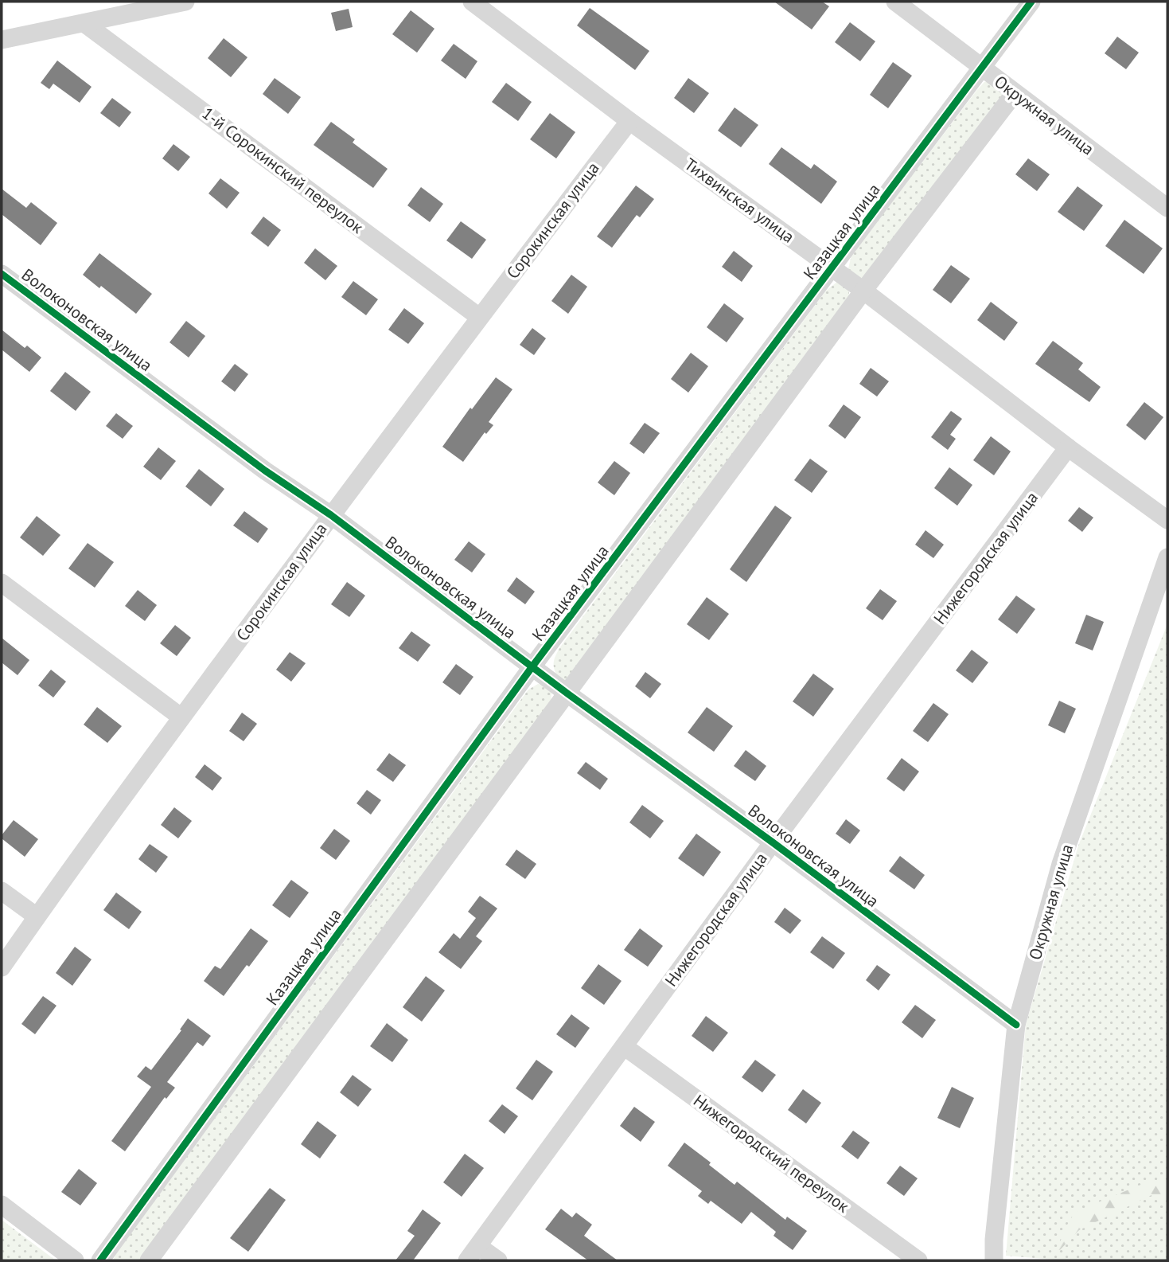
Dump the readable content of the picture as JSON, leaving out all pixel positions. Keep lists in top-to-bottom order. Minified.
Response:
{"streets":{"street":["Окружная улица","1-й Сорокинский переулок","Тихвинская улица","Сорокинская улица","Казацкая улица","Волоконовская улица","Нижегородская улица","Нижегородский переулок"]},"crossings":[["Окружная улица","Казацкая улица"],["Окружная улица","Волоконовская улица"],["1-й Сорокинский переулок","Сорокинская улица"],["Тихвинская улица","Сорокинская улица"],["Тихвинская улица","Казацкая улица"],["Тихвинская улица","Нижегородская улица"],["Сорокинская улица","Волоконовская улица"],["Казацкая улица","Волоконовская улица"],["Волоконовская улица","Нижегородская улица"],["Нижегородская улица","Нижегородский переулок"]]}
